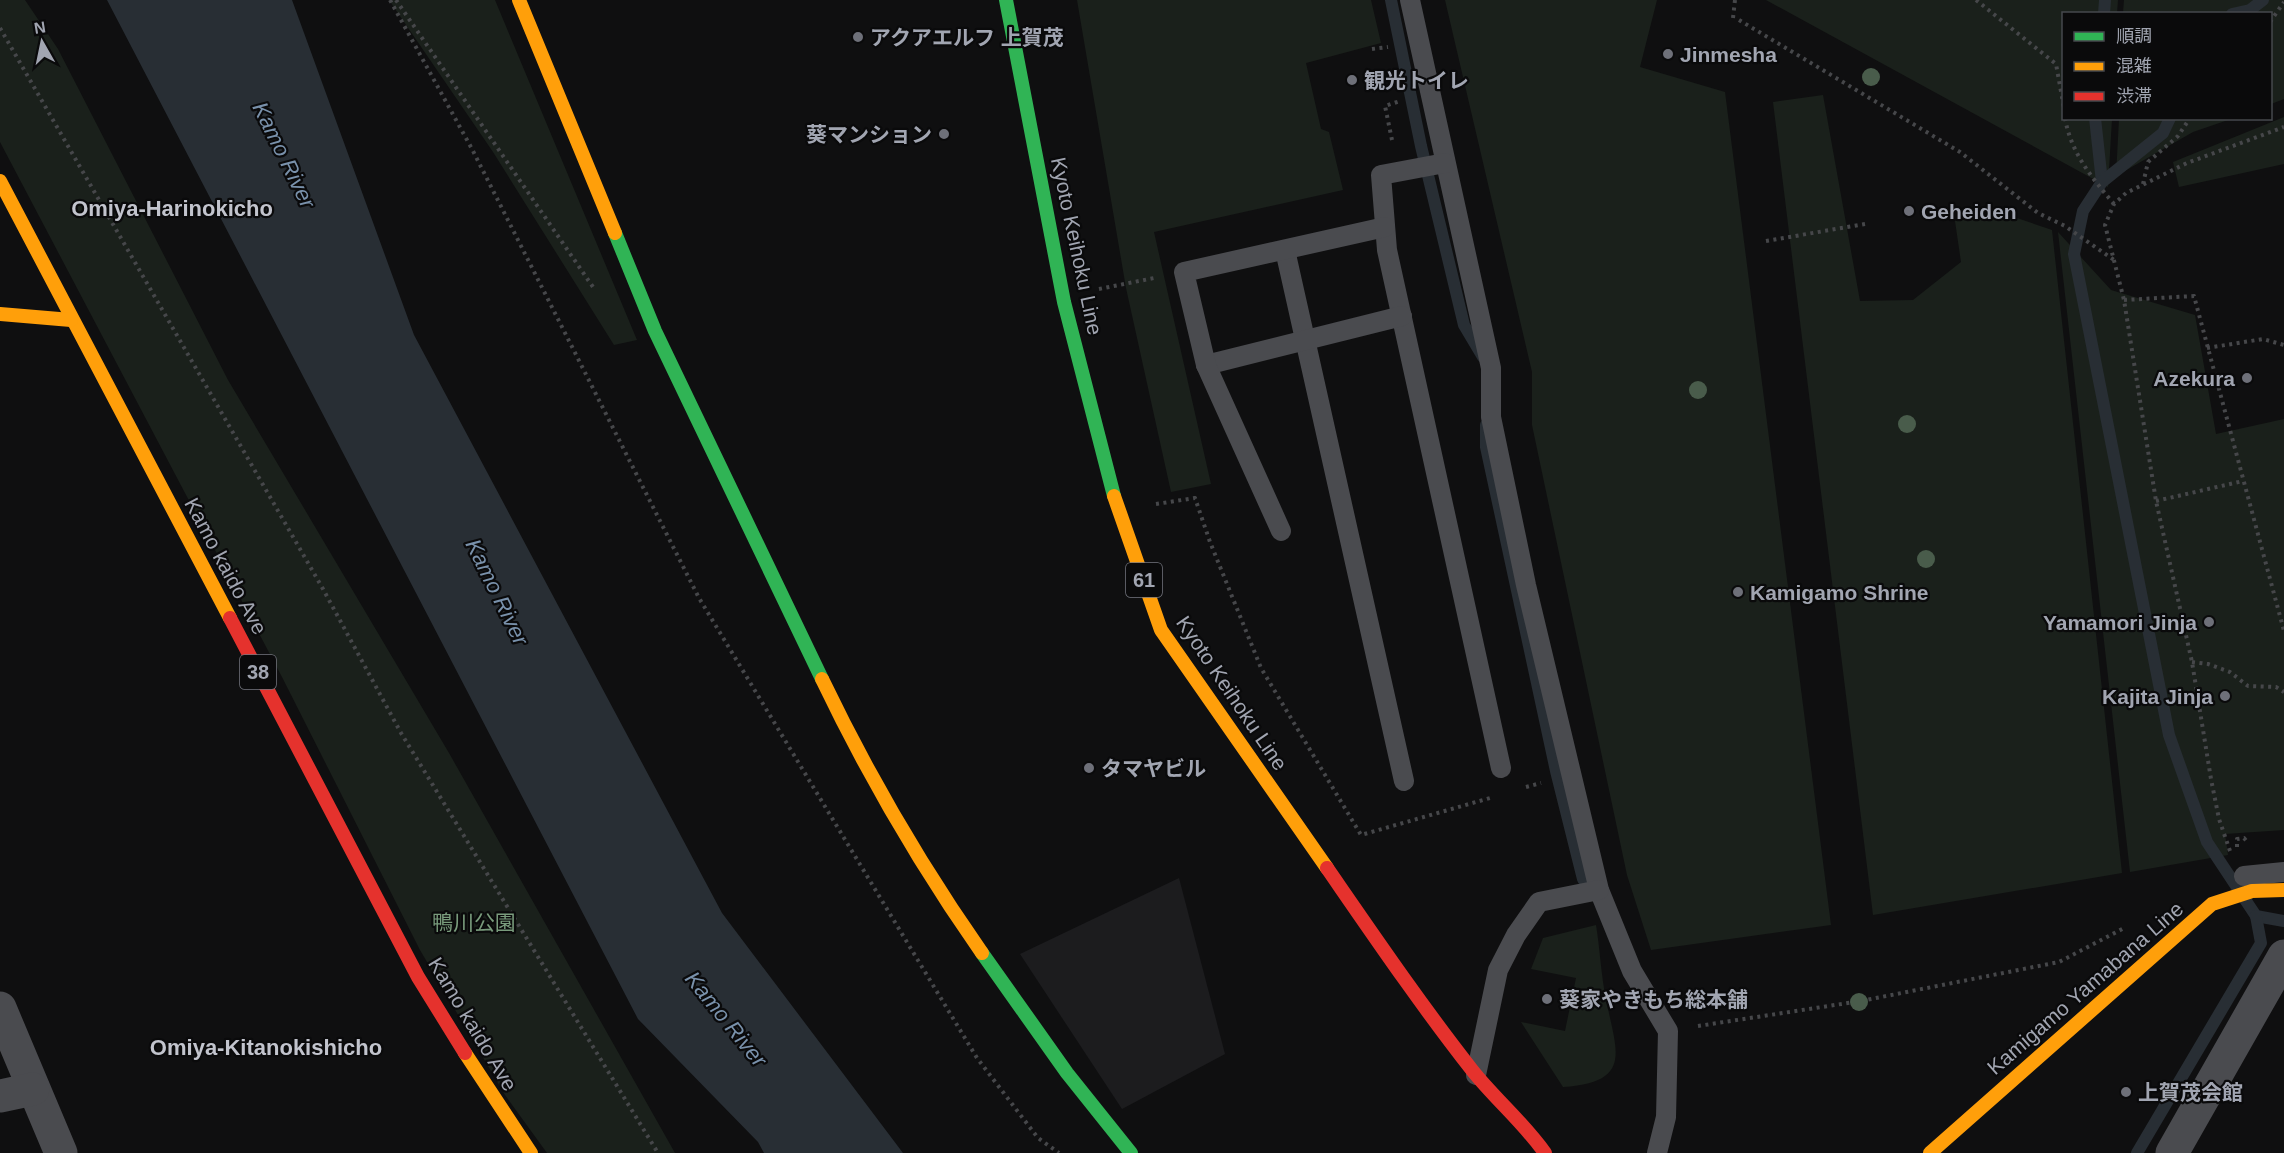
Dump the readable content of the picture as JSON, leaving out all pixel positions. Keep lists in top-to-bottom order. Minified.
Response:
{"streets":{"main road":["Kyoto Keihoku Line","Kamo kaido Ave","61","38","Kamigamo Yamabana Line"]},"districts":["Omiya-Harinokicho","Omiya-Kitanokishicho"],"water":["Kamo River"],"parks":["鴨川公園"],"places":["アクアエルフ 上賀茂","Jinmesha","観光トイレ","葵マンション","Geheiden","Azekura","Kamigamo Shrine","Yamamori Jinja","Kajita Jinja","タマヤビル","葵家やきもち総本舗","上賀茂会館"],"legend":["順調","混雑","渋滞"],"north":"top"}
